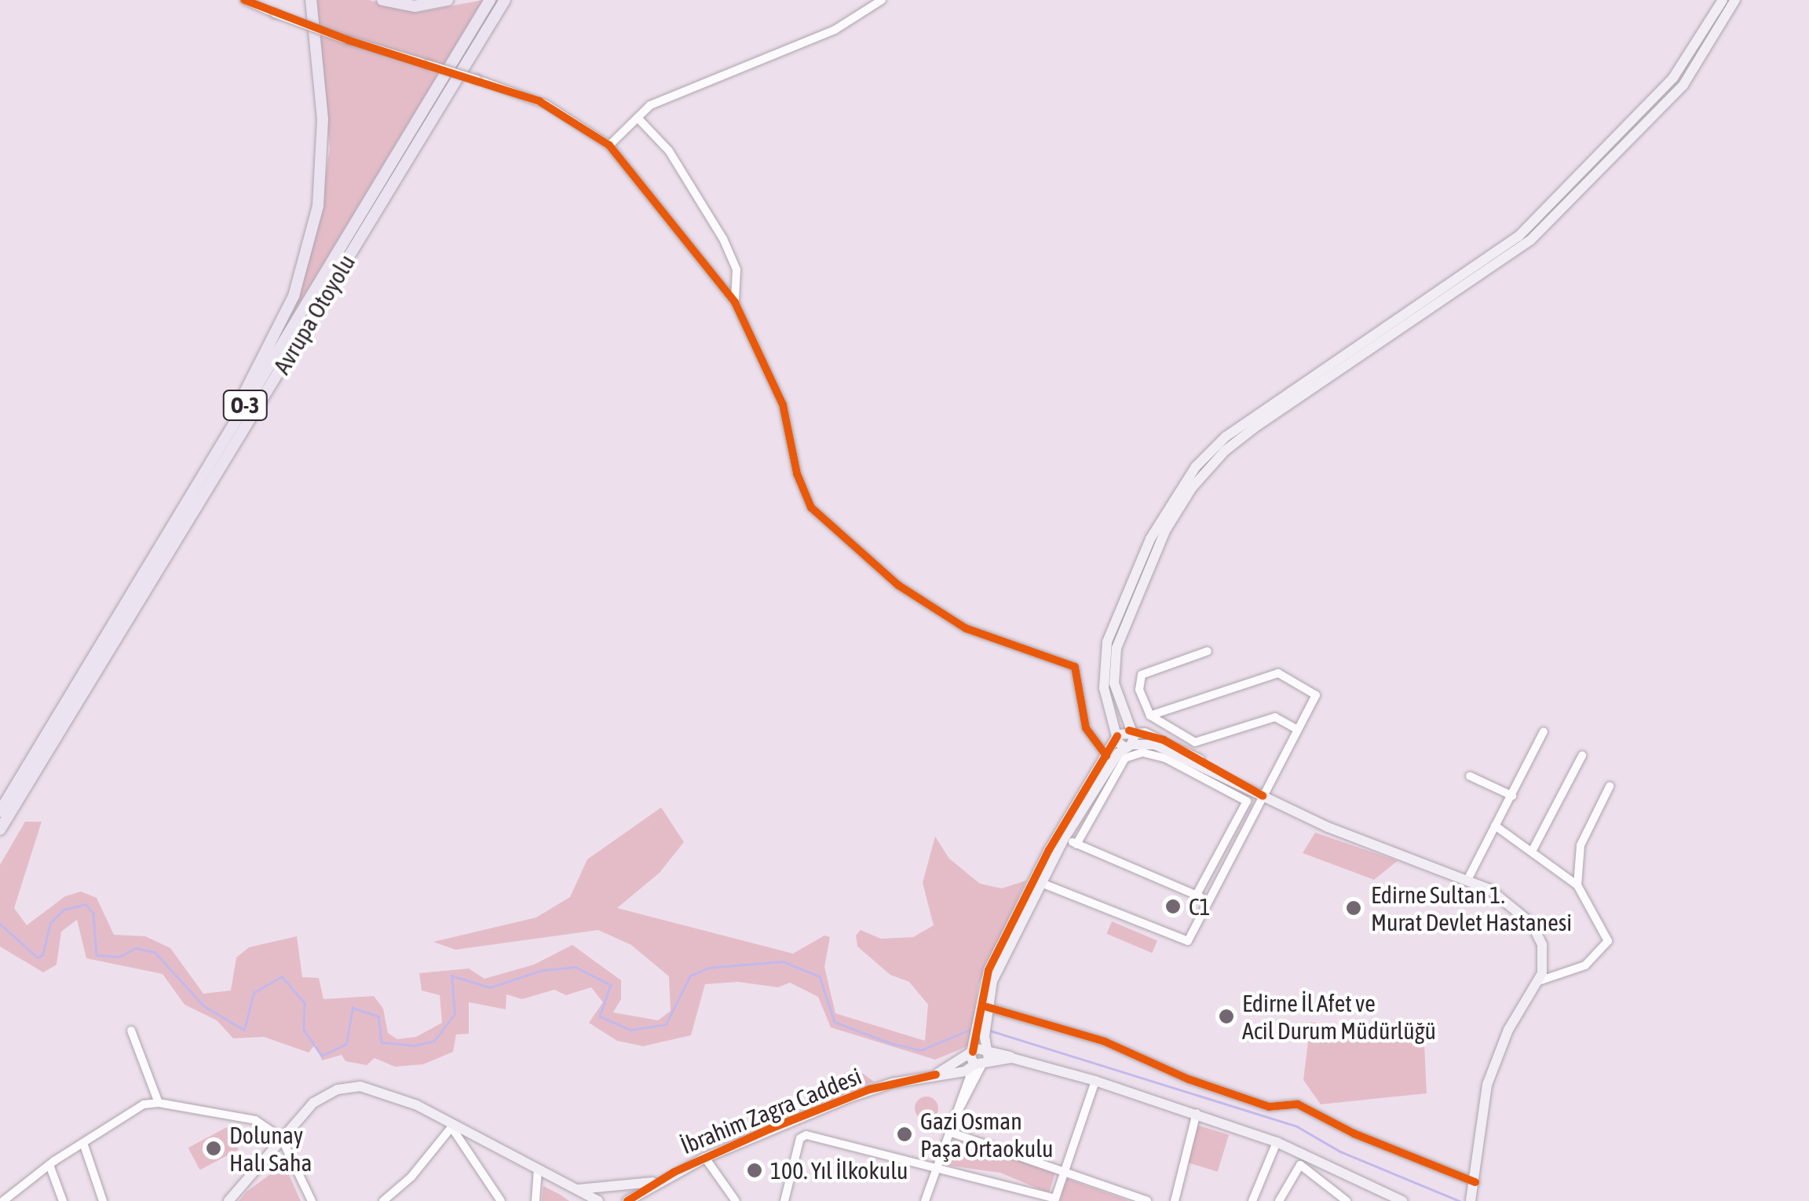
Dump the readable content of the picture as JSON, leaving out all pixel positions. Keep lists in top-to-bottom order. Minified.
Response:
{"streets":{"highway":["Avrupa Otoyolu","O-3"],"main road":["İbrahim Zagra Caddesi"]},"places":["C1","Edirne Sultan 1. Murat Devlet Hastanesi","Edirne İl Afet ve Acil Durum Müdürlüğü","Gazi Osman Paşa Ortaokulu","Dolunay Halı Saha","100. Yıl İlkokulu"]}
